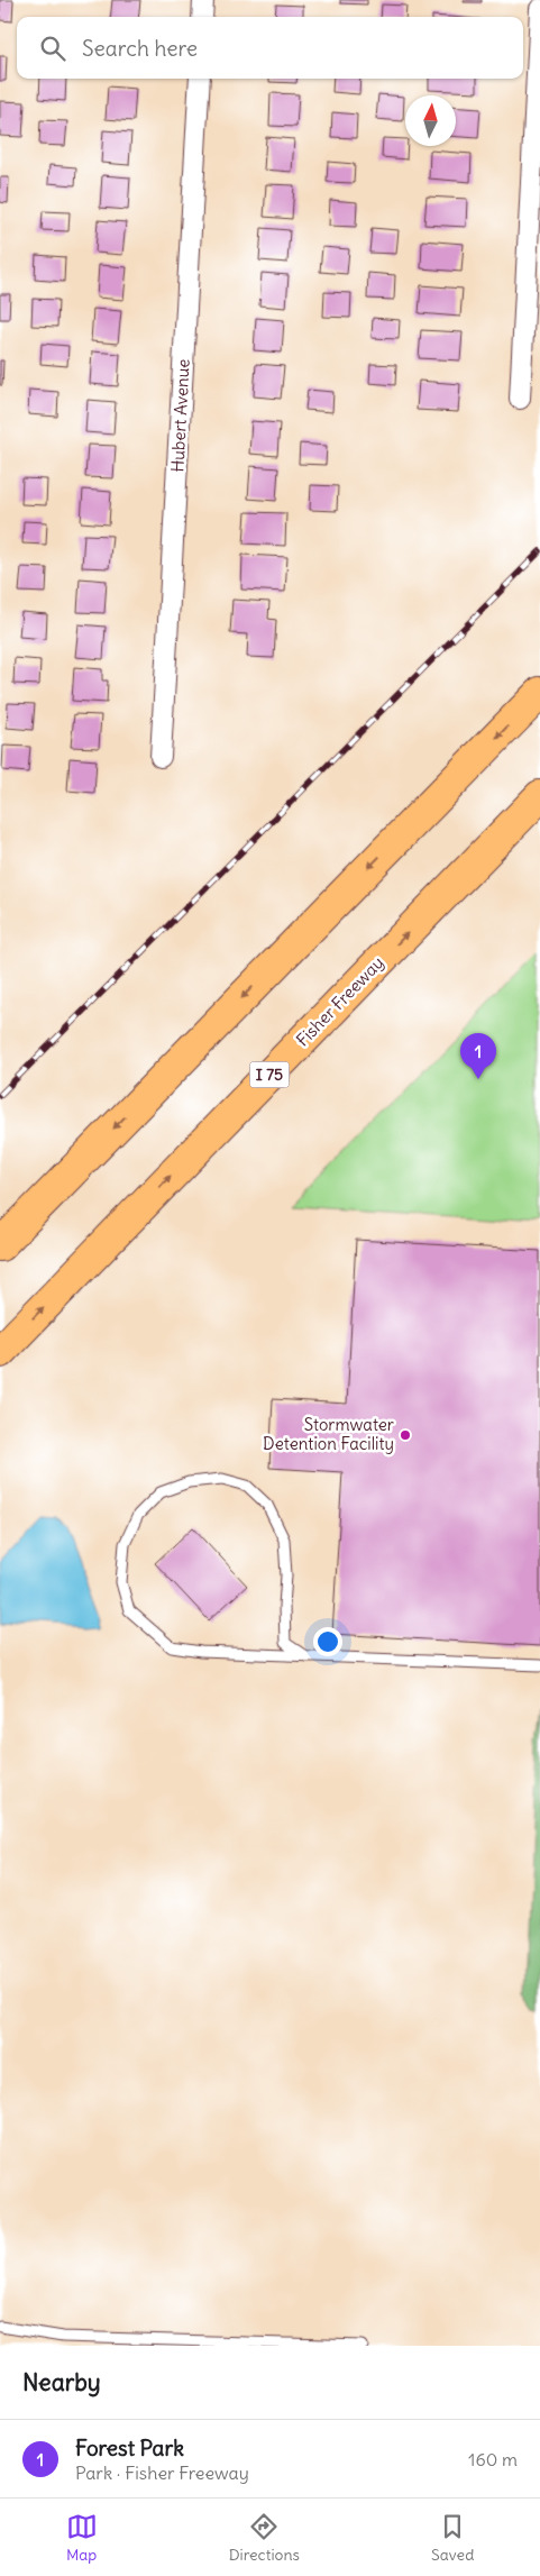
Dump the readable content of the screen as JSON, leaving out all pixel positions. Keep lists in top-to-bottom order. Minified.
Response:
{"streets":{"highway":["Fisher Freeway","I 75"],"street":["Hubert Avenue"]},"places":["Stormwater Detention Facility"],"north":"top","page":{"search":"Search here","pins":"1","heading":"Nearby","list":[{"mark":"1","name":"Forest Park","note":"Park · Fisher Freeway","value":"160 m"}],"nav":["Map","Directions","Saved"]}}
